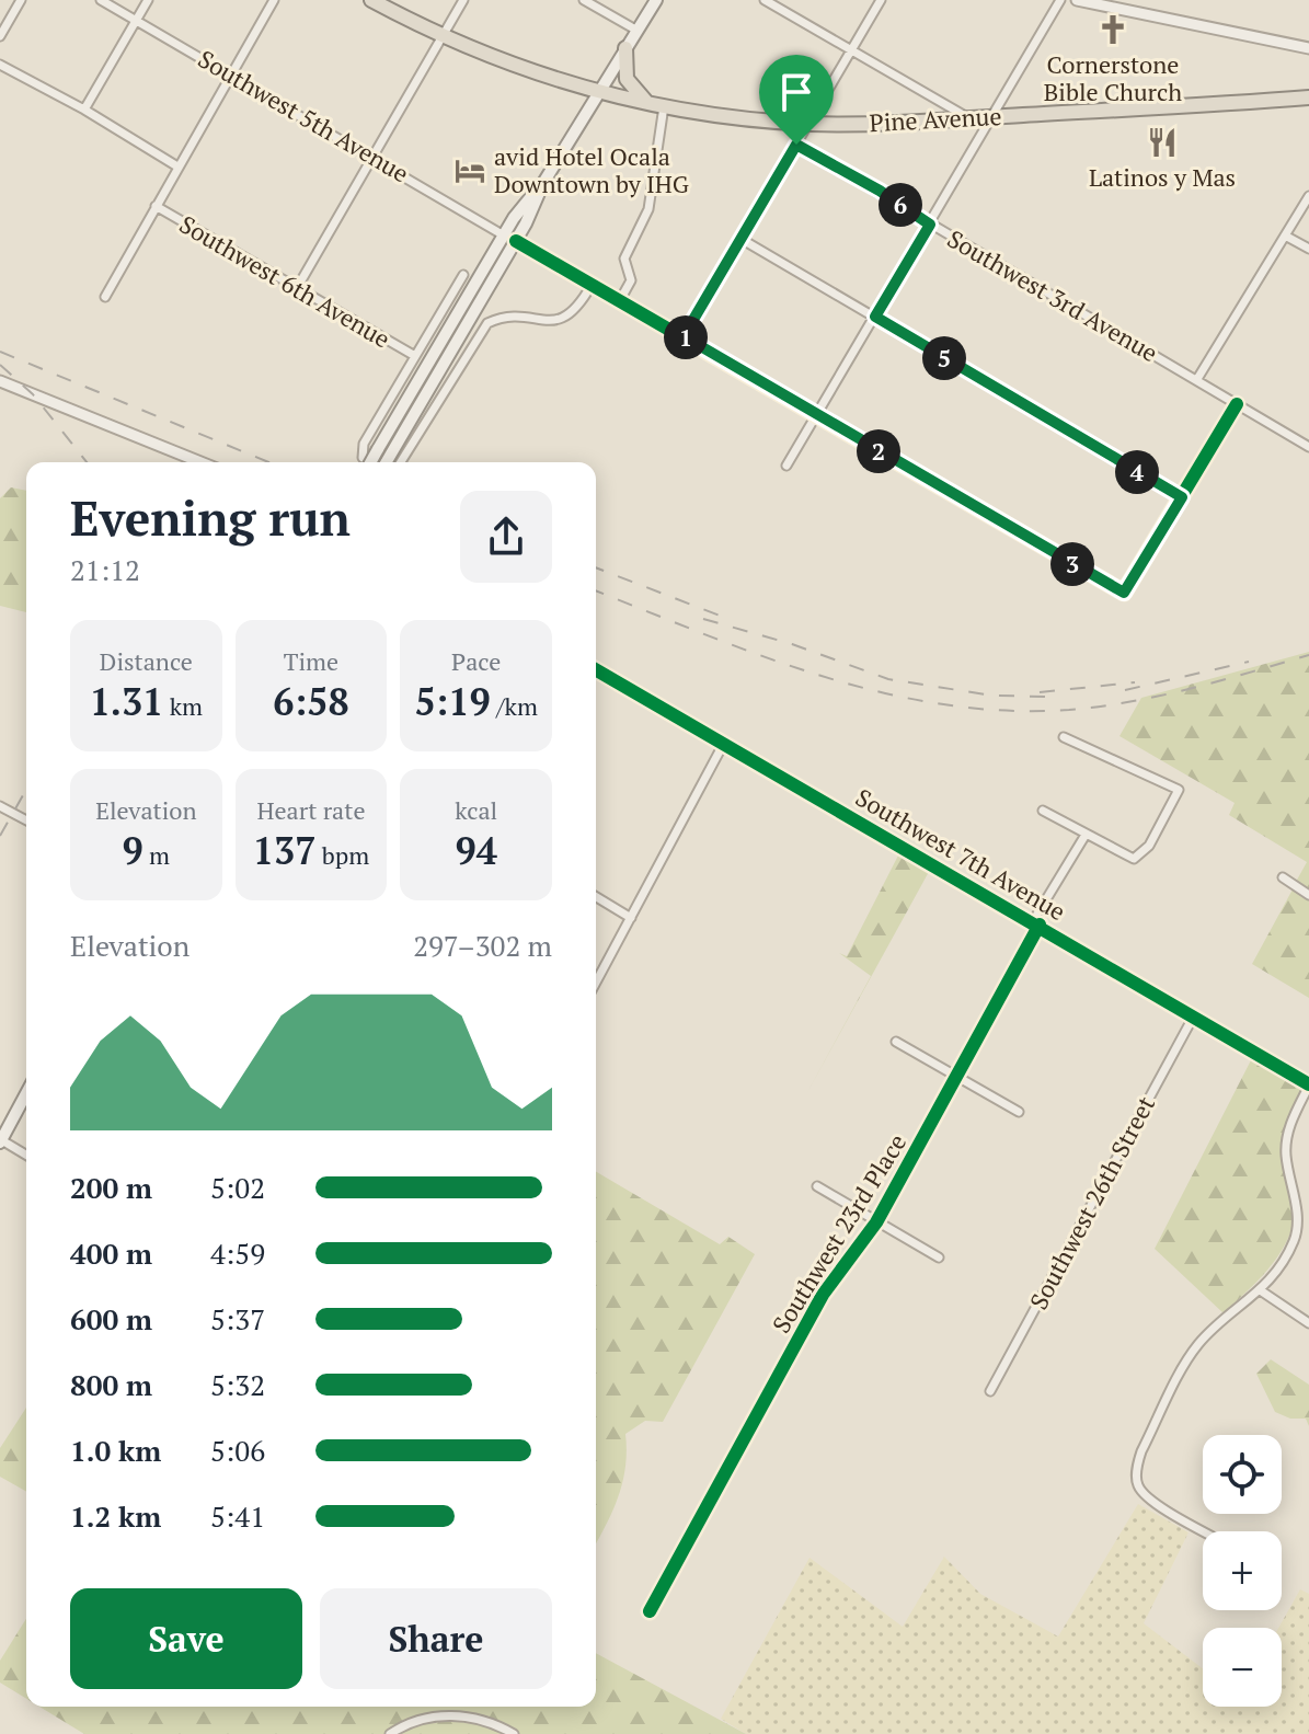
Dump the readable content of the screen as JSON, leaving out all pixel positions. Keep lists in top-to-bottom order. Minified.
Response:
{"streets":{"highway":["Pine Avenue"],"street":["Southwest 5th Avenue","Southwest 6th Avenue","Southwest 3rd Avenue","Southwest 7th Avenue","Southwest 26th Street","Southwest 23rd Place"]},"crossings":[["Southwest 7th Avenue","Southwest 26th Street"],["Southwest 7th Avenue","Southwest 23rd Place"]],"places":{"church":["Cornerstone Bible Church"],"restaurant":["Latinos y Mas"],"hotel":["avid Hotel Ocala Downtown by IHG"]},"page":{"pins":["6","1","5","2","4","3"],"heading":["Evening run","21:12"],"stats":[["Distance","1.31 km"],["Time","6:58"],["Pace","5:19 /km"],["Elevation","9 m"],["Heart rate","137 bpm"],["kcal","94"]],"chart":["Elevation","297–302 m"],"list":[{"name":"200 m","note":"5:02"},{"name":"400 m","note":"4:59"},{"name":"600 m","note":"5:37"},{"name":"800 m","note":"5:32"},{"name":"1.0 km","note":"5:06"},{"name":"1.2 km","note":"5:41"}],"map_buttons":["+","−"],"buttons":["Save","Share"]}}
